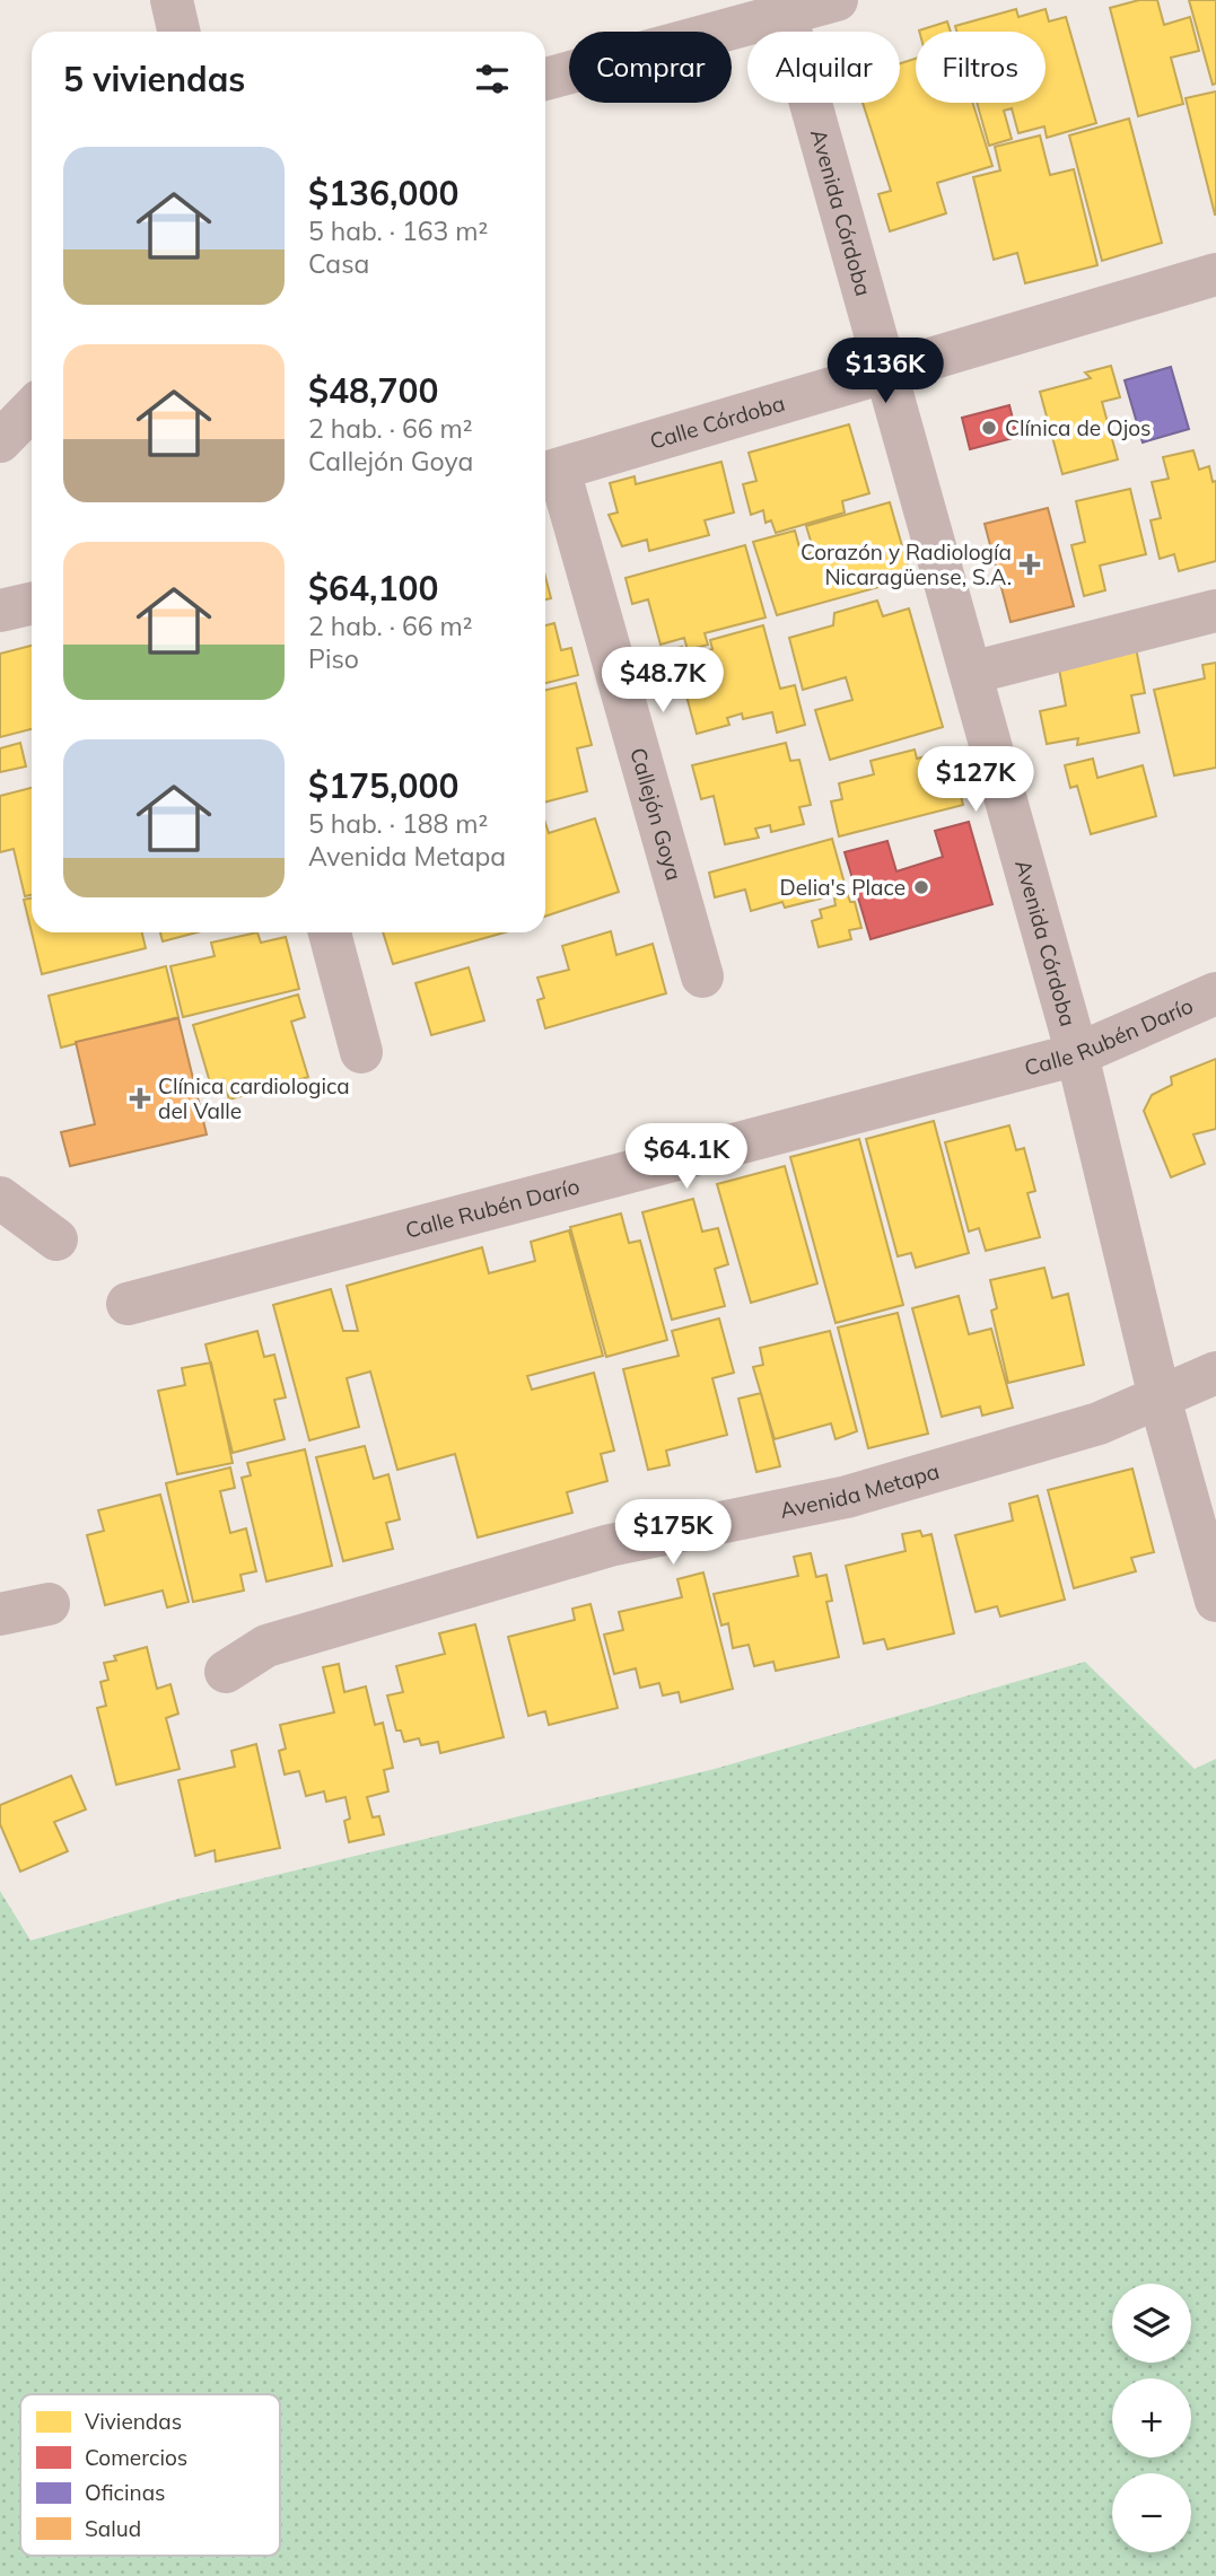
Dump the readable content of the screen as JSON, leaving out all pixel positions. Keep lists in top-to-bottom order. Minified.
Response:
{"streets":{"street":["Avenida Córdoba","Calle Córdoba","Callejón Goya","Calle Rubén Darío","Avenida Metapa"]},"crossings":[["Avenida Córdoba","Calle Córdoba"],["Avenida Córdoba","Calle Rubén Darío"],["Avenida Córdoba","Avenida Metapa"],["Calle Córdoba","Callejón Goya"]],"places":{"other":["Clínica de Ojos","Delia's Place"],"health":["Corazón y Radiología Nicaragüense, S.A.","Clínica cardiologica del Valle"]},"legend":["Viviendas","Comercios","Oficinas","Salud"],"page":{"chip":["Comprar","Alquilar","Filtros"],"heading":"5 viviendas","list":[{"name":"$136,000","note":"5 hab. · 163 m² · Casa"},{"name":"$48,700","note":"2 hab. · 66 m² · Callejón Goya"},{"name":"$64,100","note":"2 hab. · 66 m² · Piso"},{"name":"$175,000","note":"5 hab. · 188 m² · Avenida Metapa"}],"price":["$136K","$48.7K","$127K","$64.1K","$175K"],"map_buttons":["+","−"]}}
